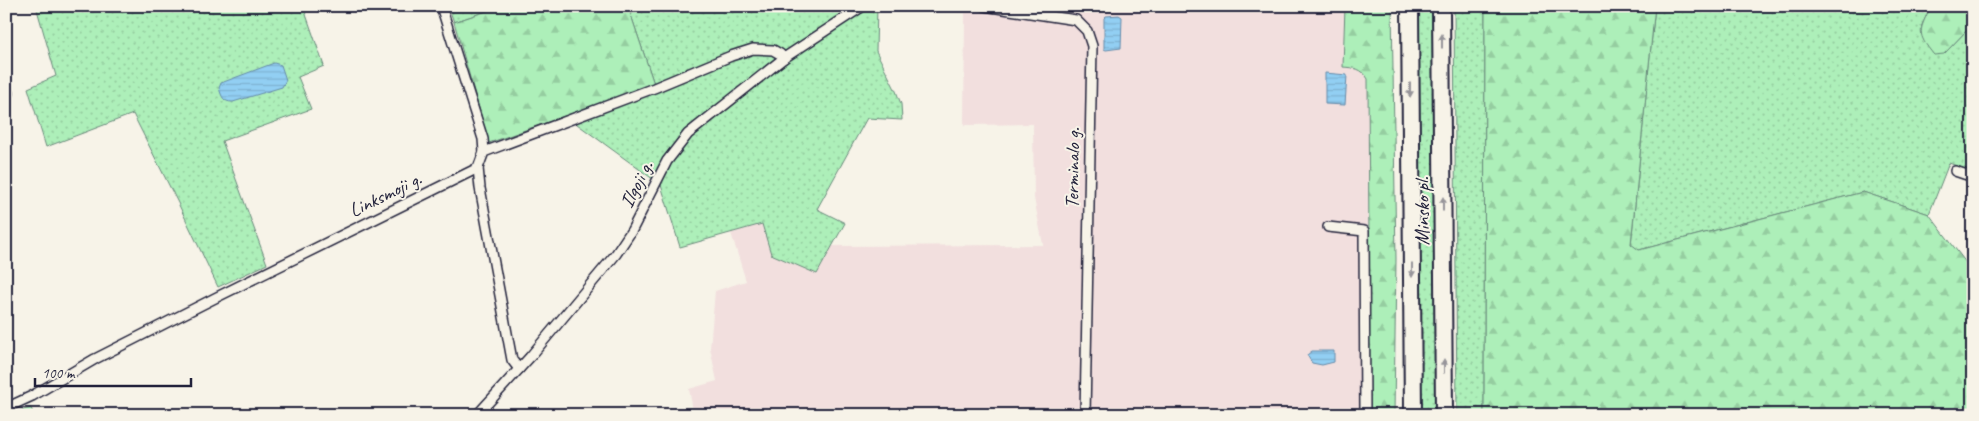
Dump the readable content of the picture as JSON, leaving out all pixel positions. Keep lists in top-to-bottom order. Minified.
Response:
{"streets":{"highway":["Minsko pl."],"street":["Terminalo g.","Ilgoji g.","Linksmoji g."]},"scale_bar":"100 m"}
